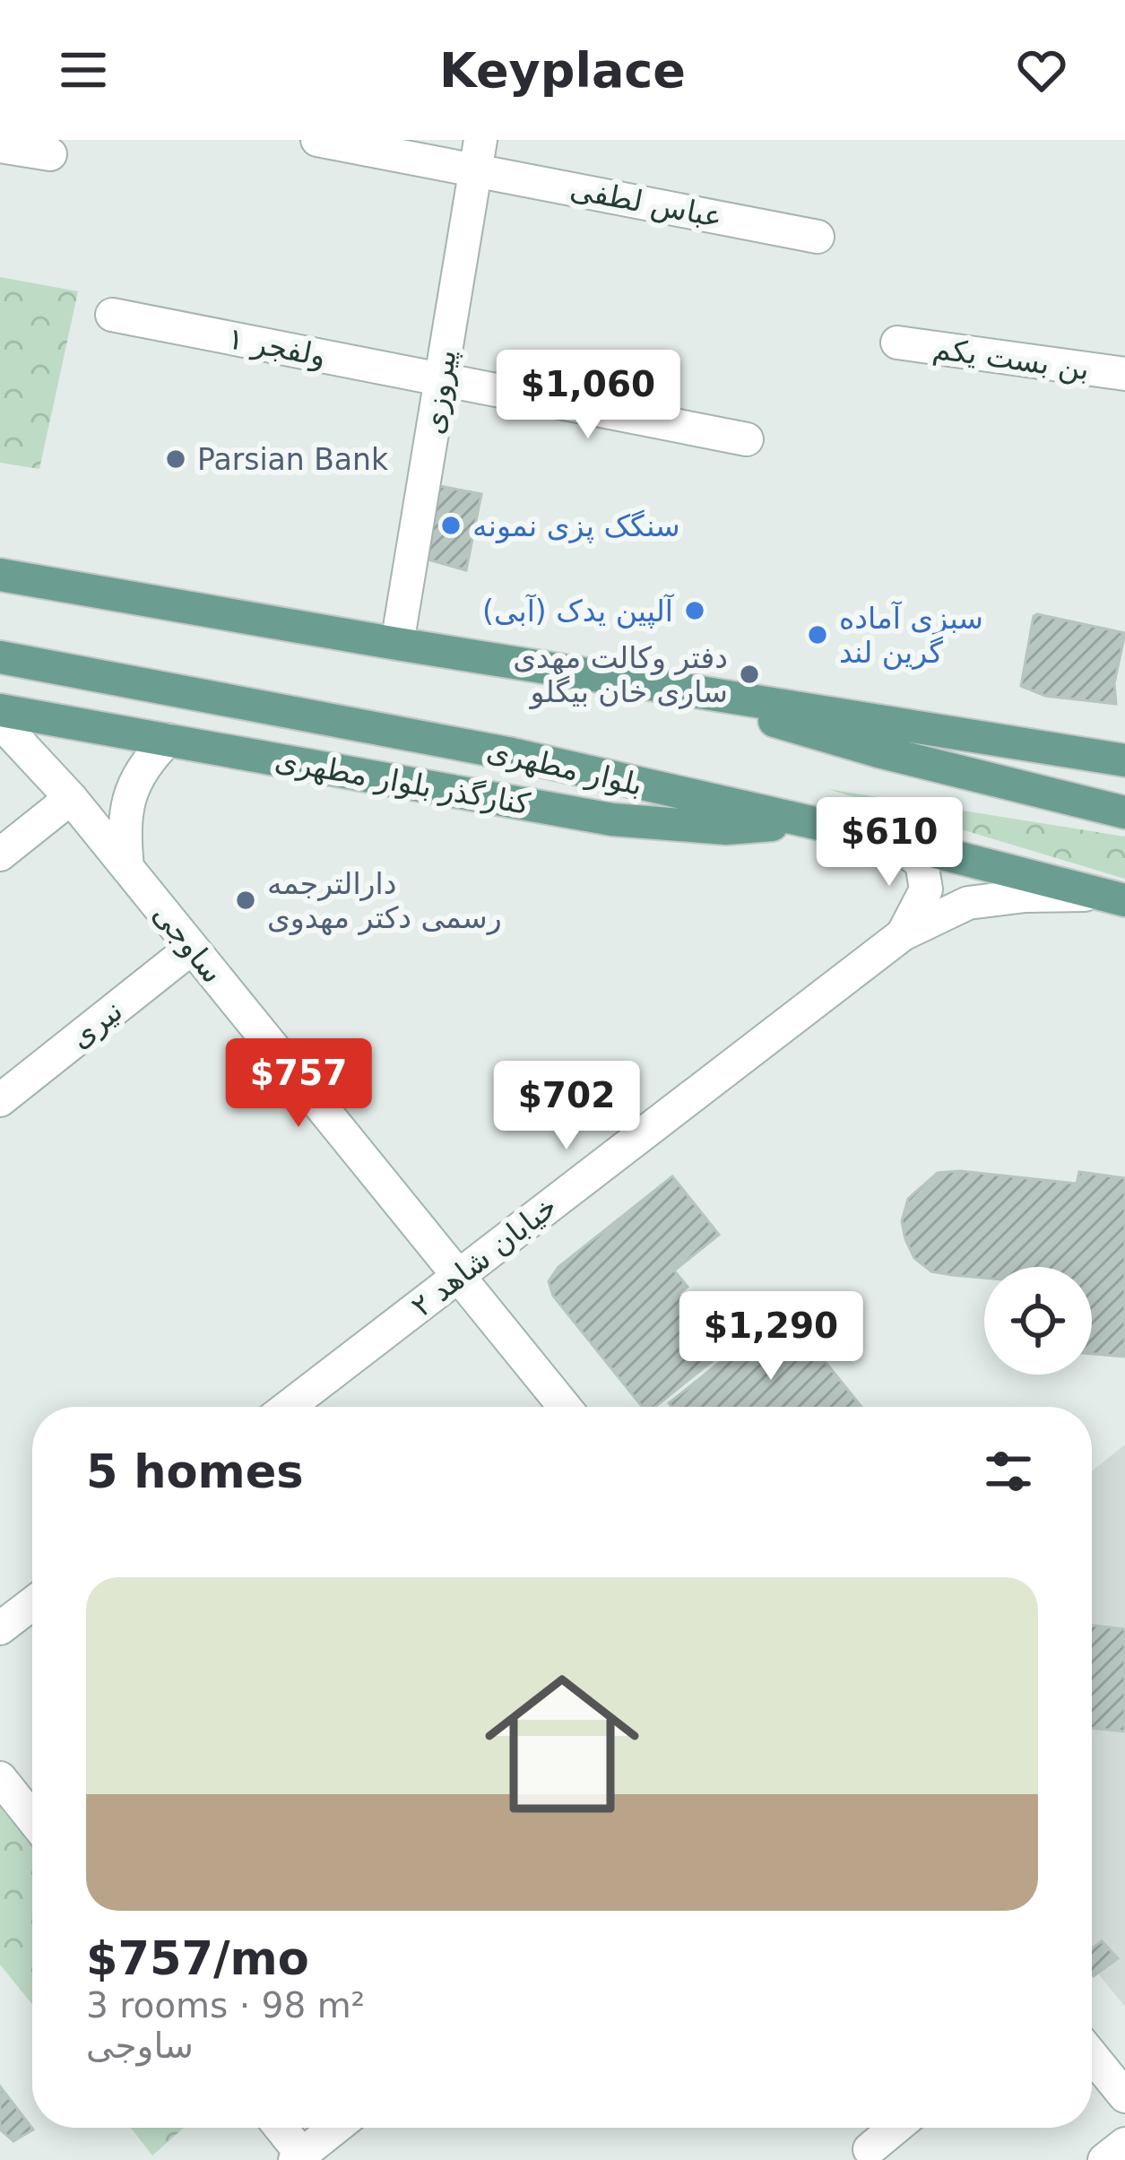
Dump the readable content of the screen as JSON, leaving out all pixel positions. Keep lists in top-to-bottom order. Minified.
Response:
{"streets":{"main road":["بلوار مطهری","کنارگذر بلوار مطهری"],"street":["عباس لطفی","ولفجر ۱","بن بست یکم","پیروزی","ساوجی","نیری","خیابان شاهد ۲"]},"crossings":[["عباس لطفی","پیروزی"],["ولفجر ۱","پیروزی"],["بلوار مطهری","کنارگذر بلوار مطهری"],["ساوجی","نیری"],["ساوجی","خیابان شاهد ۲"]],"places":["Parsian Bank","سنگک پزی نمونه","آلپین یدک (آبی)","سبزی آماده گرین لند","دفتر وکالت مهدی ساری خان بیگلو","دارالترجمه رسمی دکتر مهدوی"],"page":{"header":"Keyplace","price":["$1,060","$610","$757","$702","$1,290"],"heading":"5 homes","list":[{"name":"$757/mo","note":"3 rooms · 98 m² · ساوجی"}]}}
